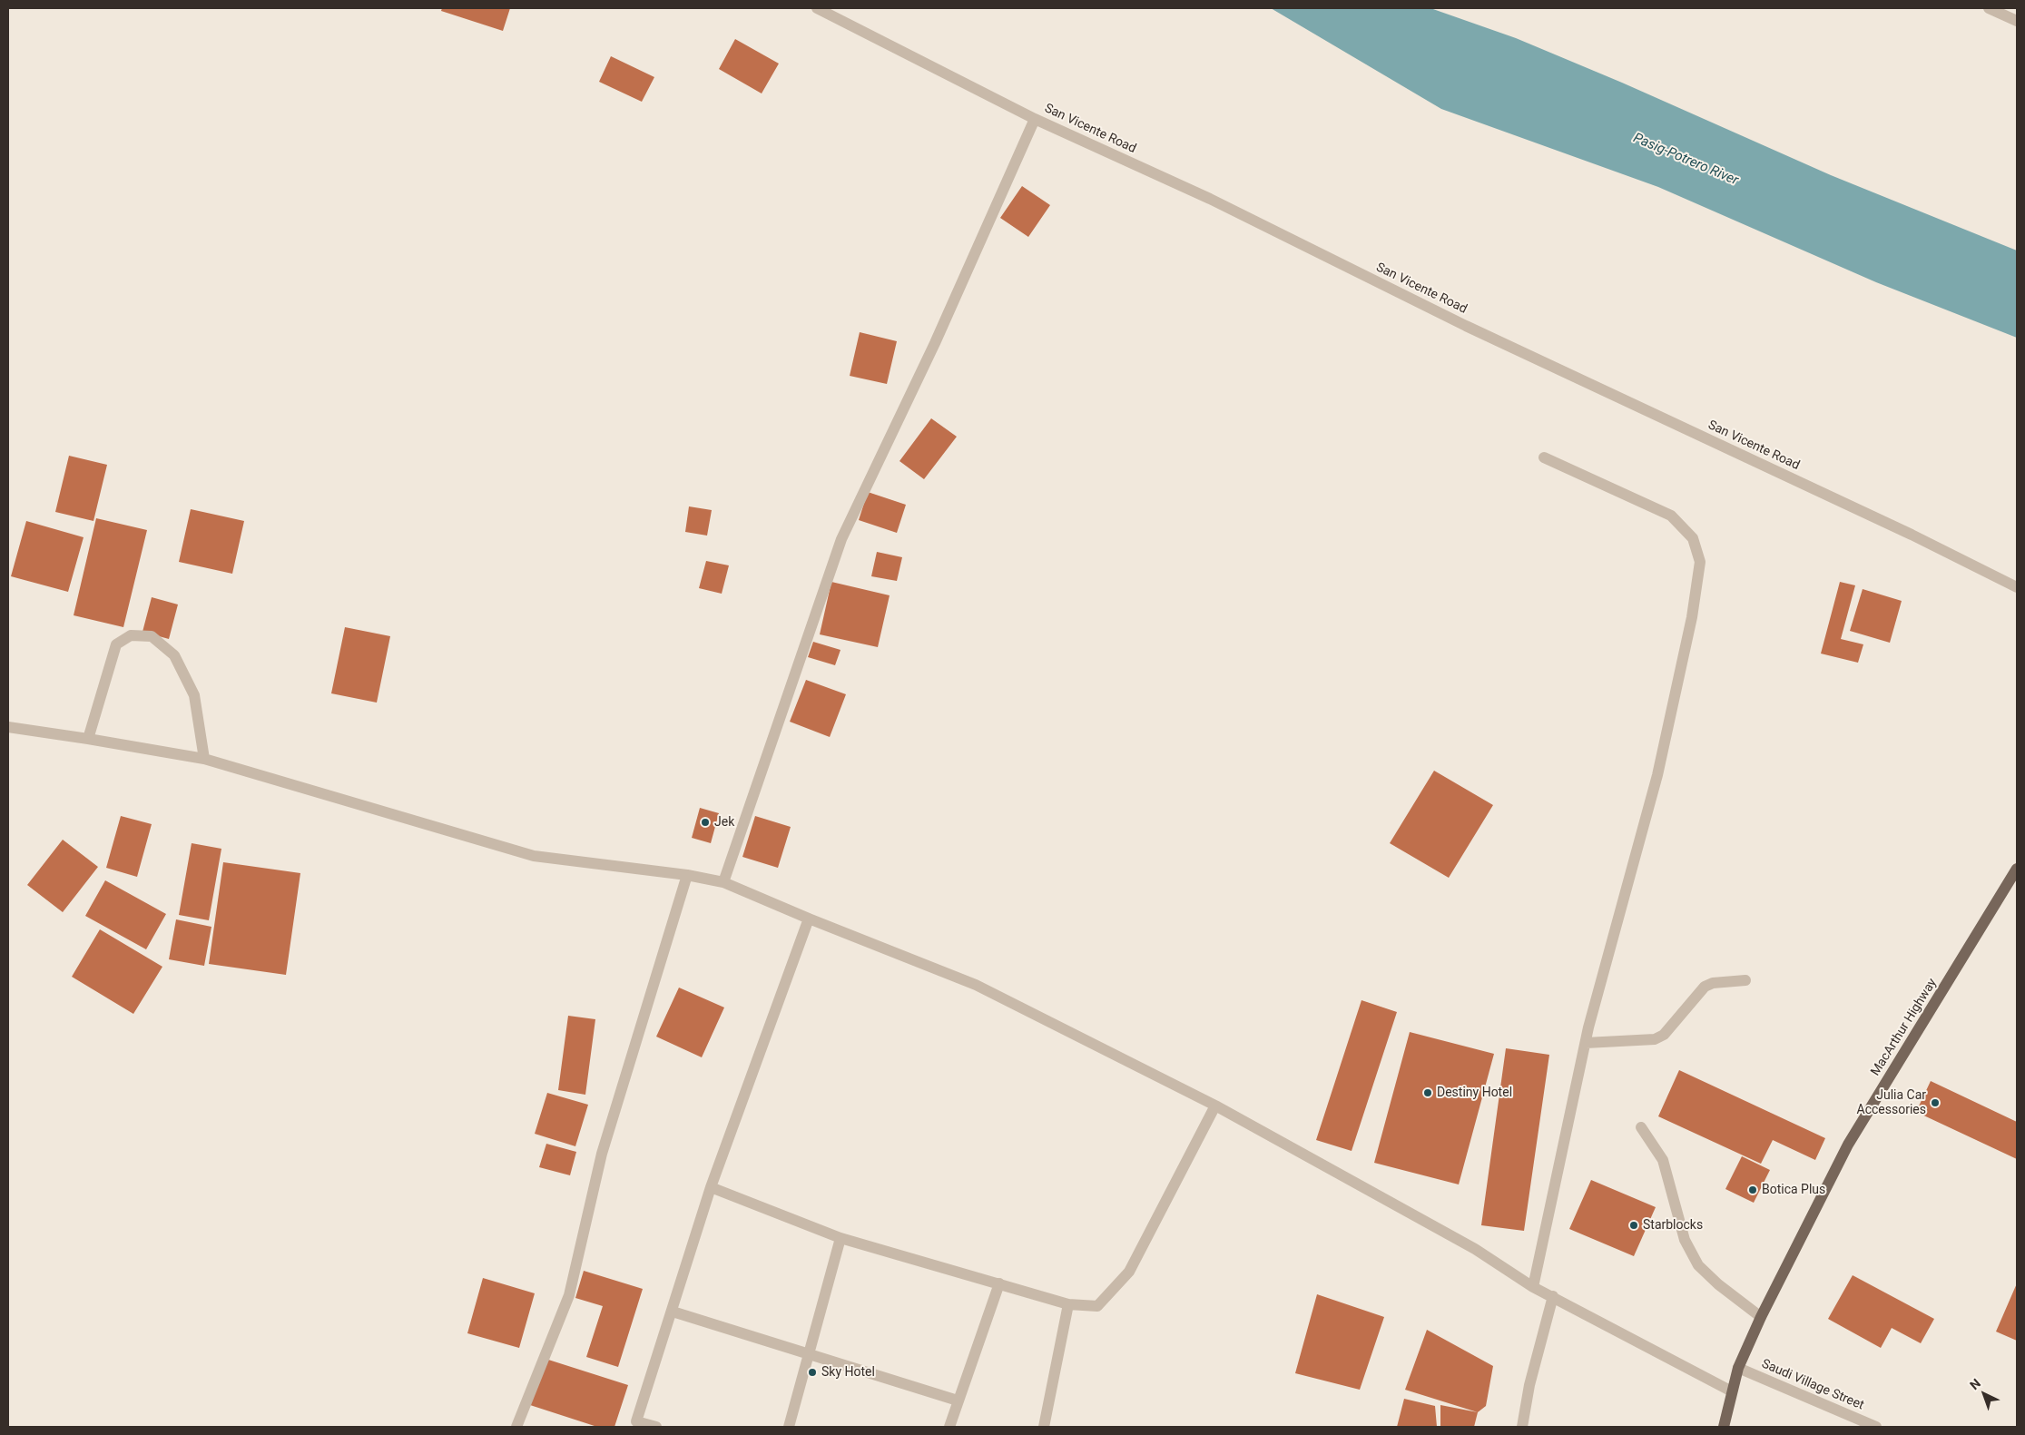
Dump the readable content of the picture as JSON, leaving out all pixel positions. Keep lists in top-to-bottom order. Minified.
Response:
{"streets":{"main road":["MacArthur Highway"],"street":["San Vicente Road","Saudi Village Street"]},"crossings":[["MacArthur Highway","Saudi Village Street"]],"water":["Pasig-Potrero River"],"places":["Jek","Destiny Hotel","Julia Car Accessories","Botica Plus","Starblocks","Sky Hotel"],"north":"top left"}
